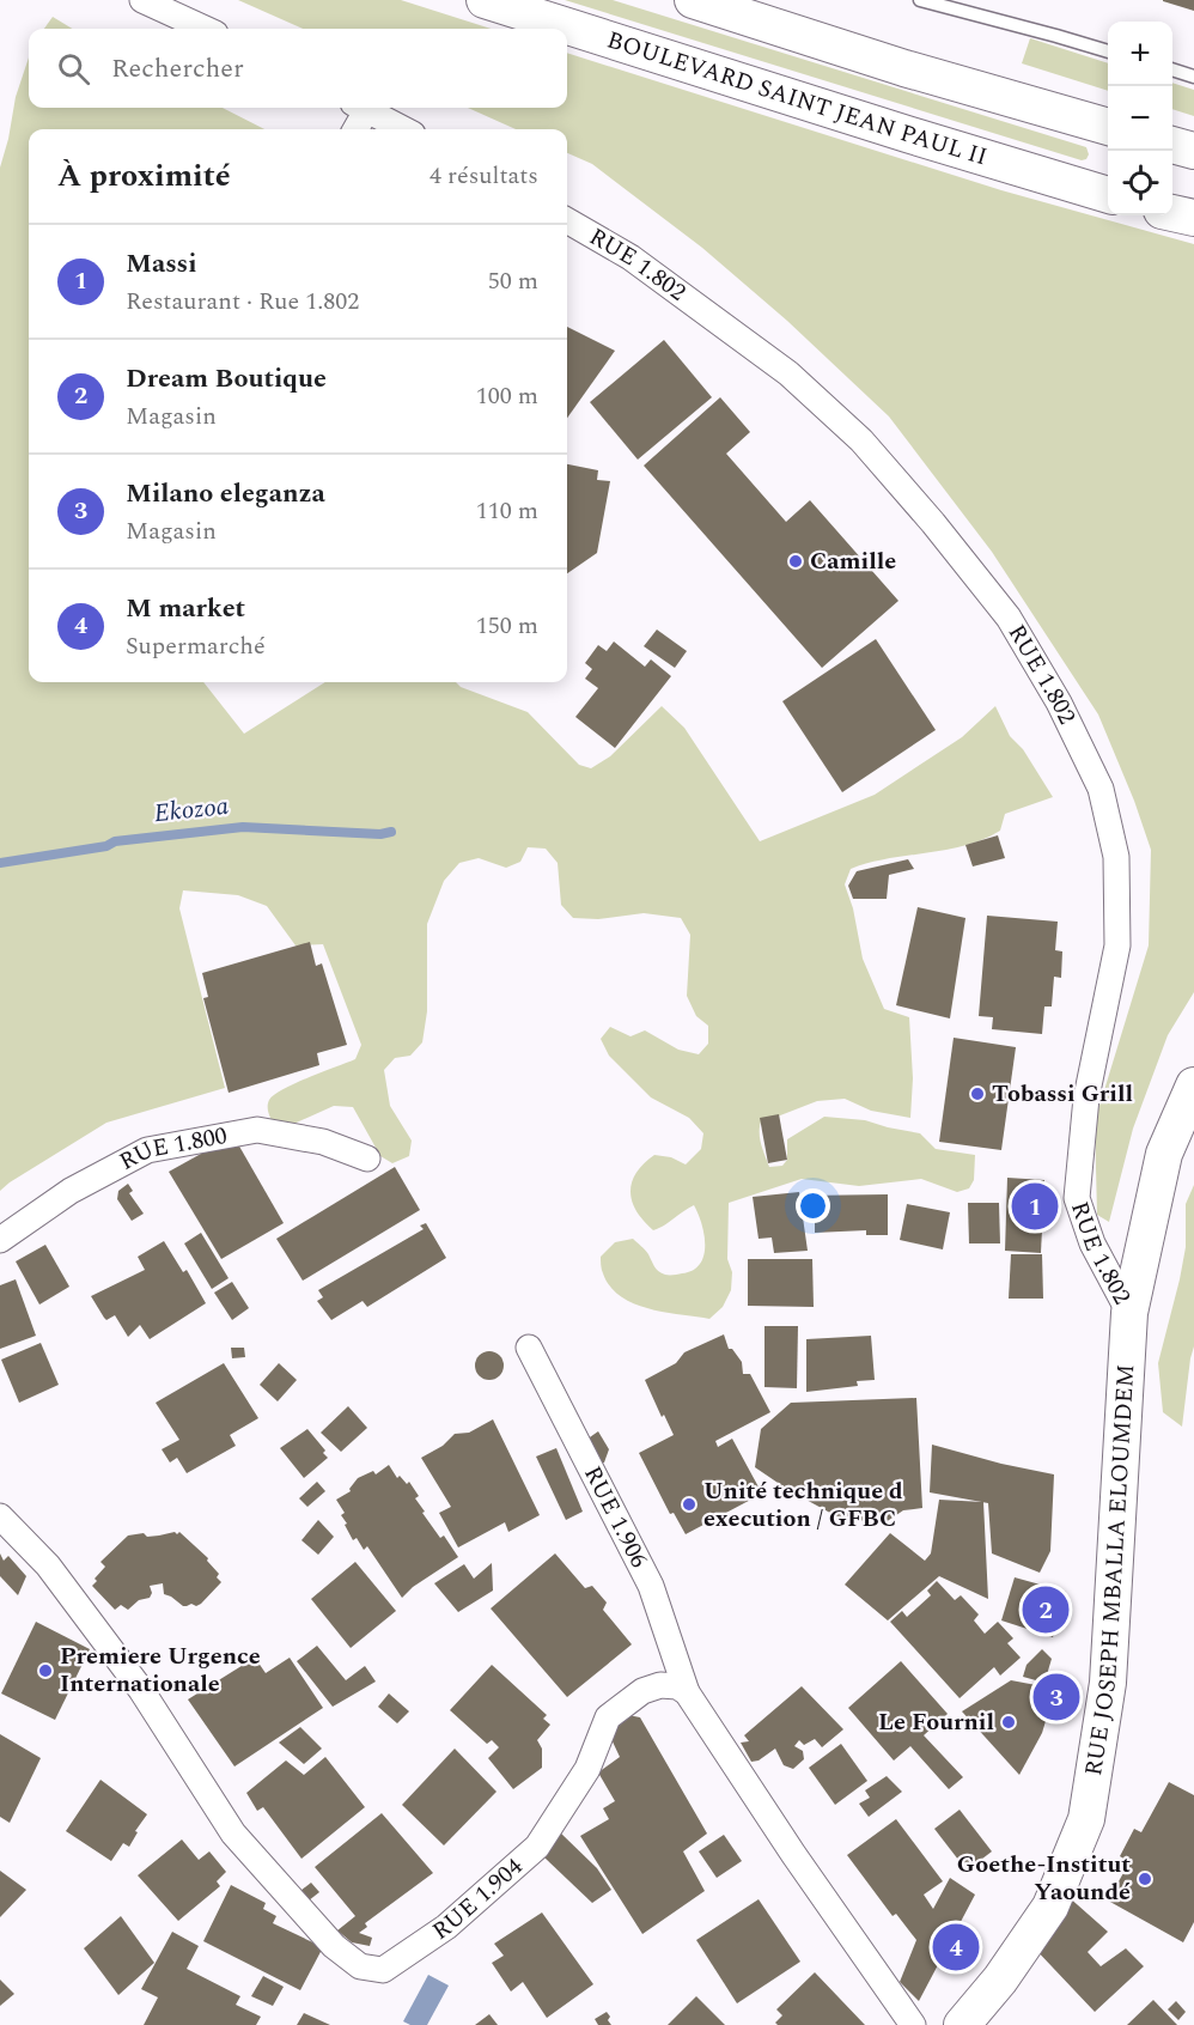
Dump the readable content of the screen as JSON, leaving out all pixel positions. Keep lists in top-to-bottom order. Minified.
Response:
{"streets":{"main road":["BOULEVARD SAINT JEAN PAUL II","RUE JOSEPH MBALLA ELOUMDEM"],"street":["RUE 1.802","RUE 1.800","RUE 1.906","RUE 1.904"]},"crossings":[["RUE 1.802","RUE JOSEPH MBALLA ELOUMDEM"],["RUE 1.906","RUE 1.904"]],"water":["Ekozoa"],"places":["Camille","Tobassi Grill","Unité technique d execution / GFBC","Premiere Urgence Internationale","Le Fournil","Goethe-Institut Yaoundé"],"page":{"map_buttons":["+","−"],"search":"Rechercher","heading":["À proximité","4 résultats"],"list":[{"mark":"1","name":"Massi","note":"Restaurant · Rue 1.802","value":"50 m"},{"mark":"2","name":"Dream Boutique","note":"Magasin","value":"100 m"},{"mark":"3","name":"Milano eleganza","note":"Magasin","value":"110 m"},{"mark":"4","name":"M market","note":"Supermarché","value":"150 m"}],"pins":["1","2","3","4"]}}
